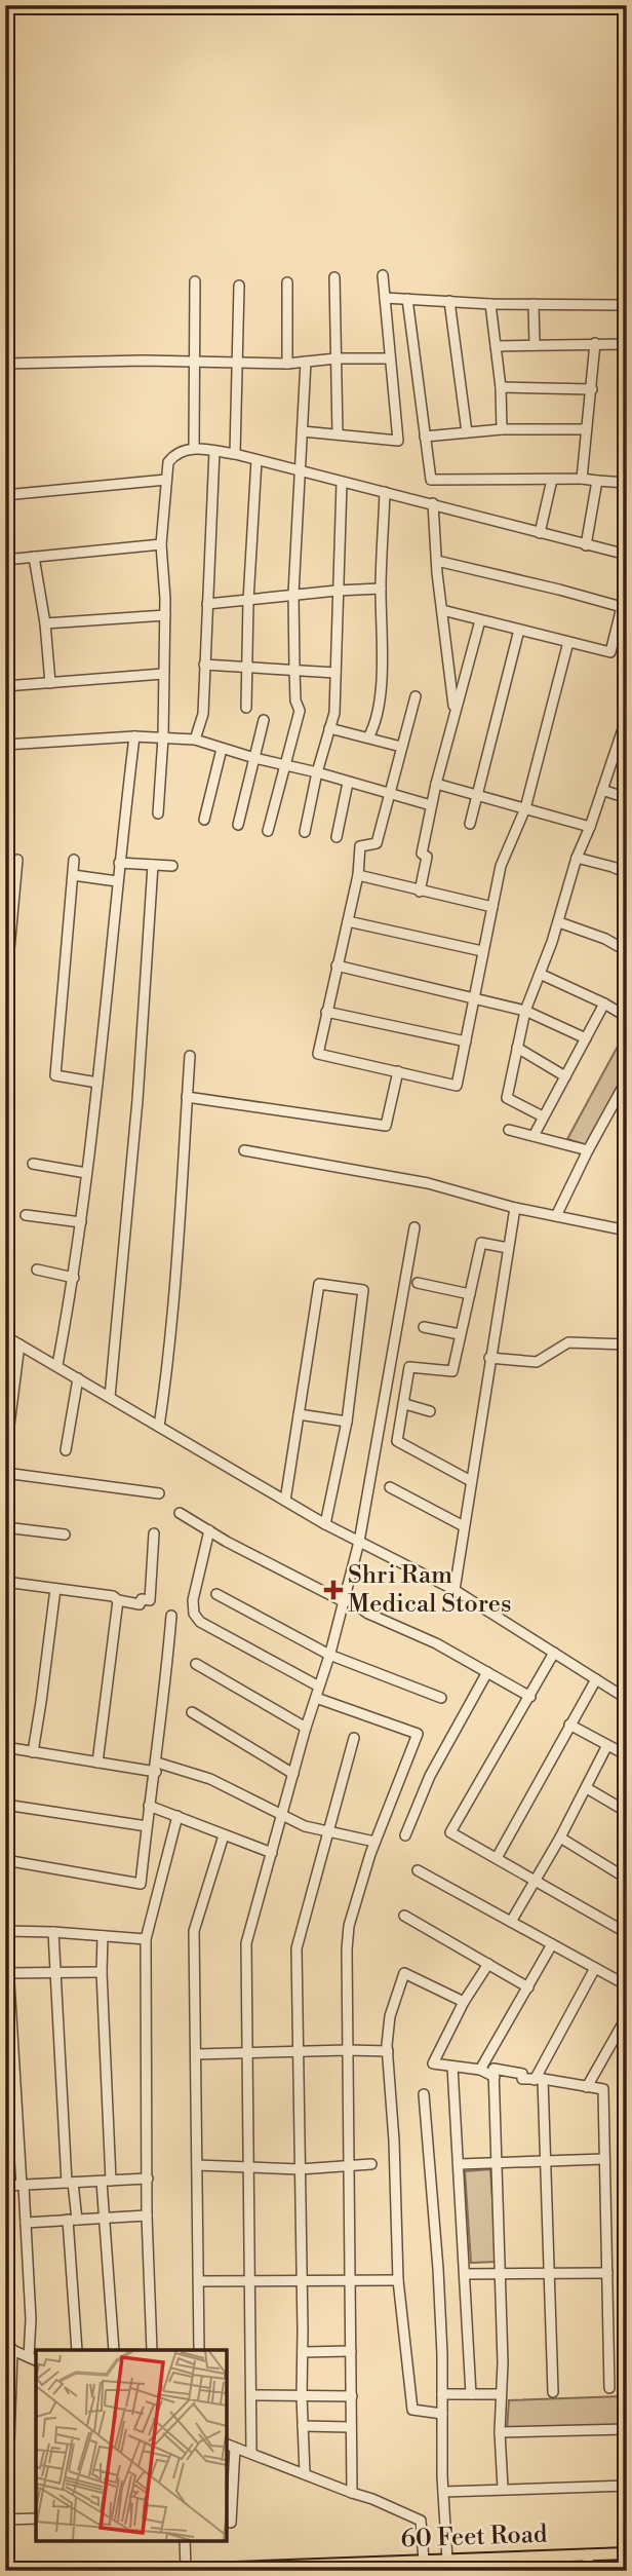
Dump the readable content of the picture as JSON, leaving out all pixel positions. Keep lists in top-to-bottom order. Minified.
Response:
{"streets":{"main road":["60 Feet Road"]},"places":{"health":["Shri Ram Medical Stores"]}}
